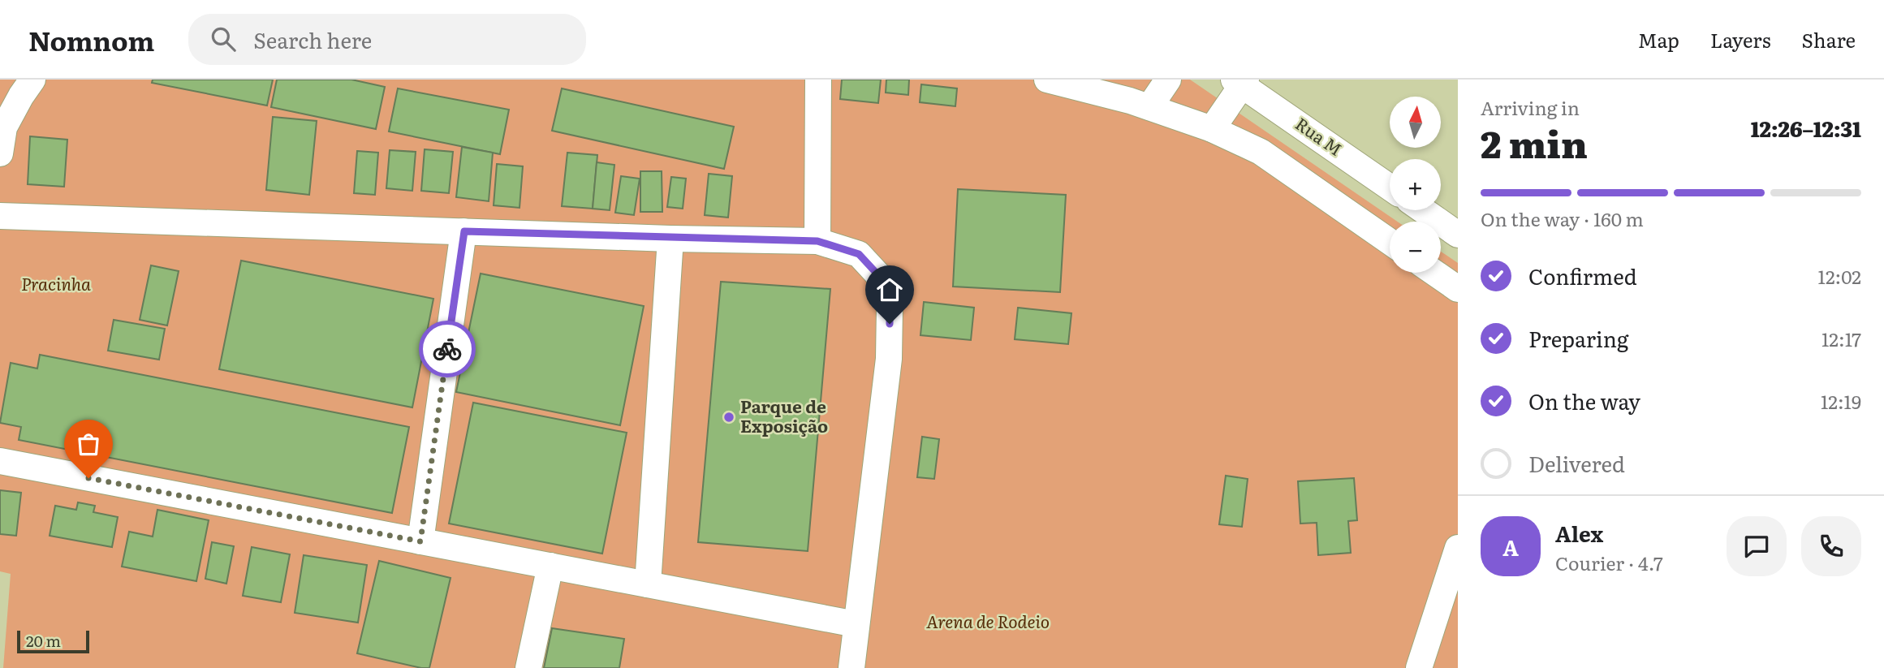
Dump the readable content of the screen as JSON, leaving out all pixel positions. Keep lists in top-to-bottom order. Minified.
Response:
{"streets":{"street":["Rua M"]},"parks":["Pracinha","Arena de Rodeio"],"places":["Parque de Exposição"],"scale_bar":"20 m","north":"top","page":{"header":"Nomnom","search":"Search here","nav":["Map","Layers","Share"],"heading":["2 min","Arriving in","12:26–12:31"],"panel":["Alex","Courier · 4.7"],"map_buttons":["+","−"],"bar":"On the way · 160 m","list":[["Confirmed","12:02"],["Preparing","12:17"],["On the way","12:19"],"Delivered"],"round":"A","scale":"20 m"}}
